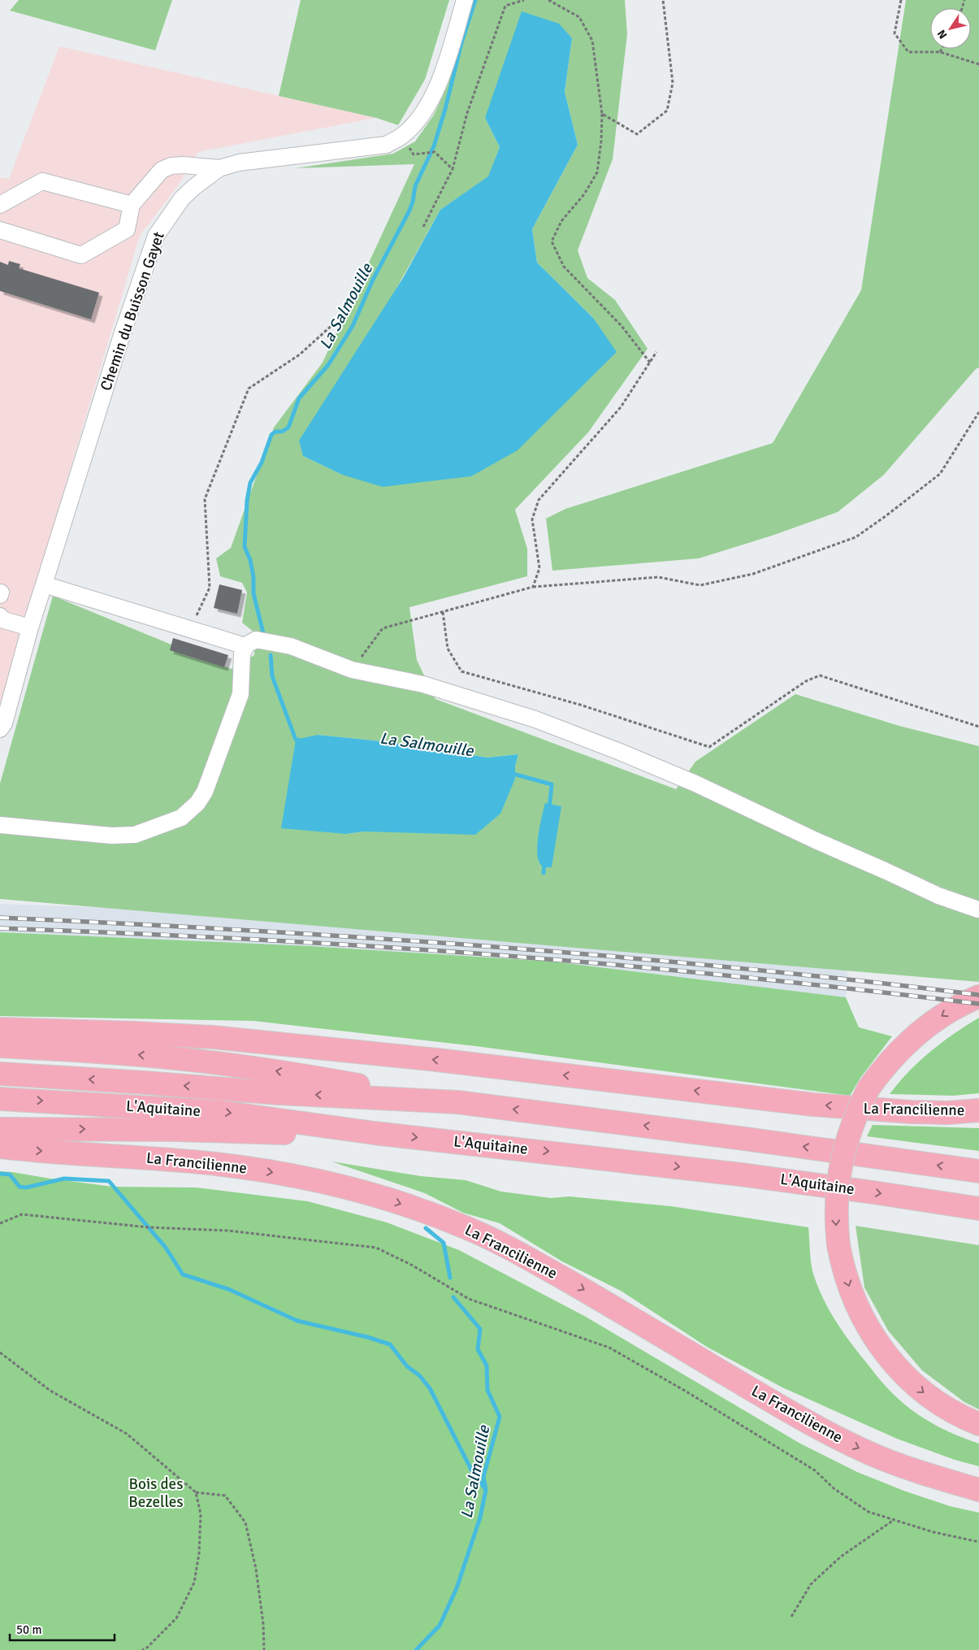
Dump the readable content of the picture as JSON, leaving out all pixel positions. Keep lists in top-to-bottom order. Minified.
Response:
{"streets":{"highway":["L'Aquitaine","La Francilienne"],"street":["Chemin du Buisson Gayet"]},"water":["La Salmouille"],"parks":["Bois des Bezelles"],"scale_bar":"50 m","north":"bottom left"}
